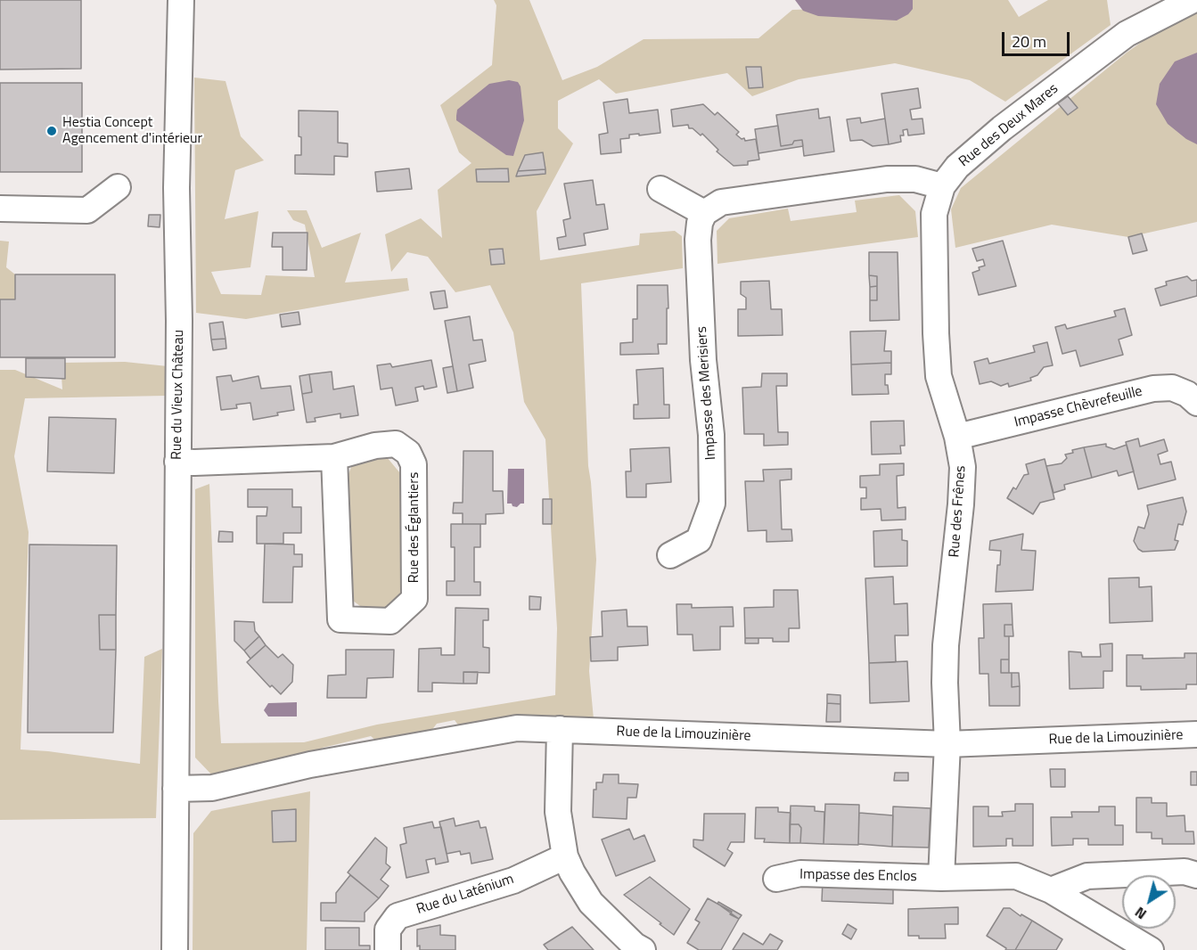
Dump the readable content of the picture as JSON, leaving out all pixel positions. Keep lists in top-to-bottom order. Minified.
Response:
{"streets":{"street":["Rue des Deux Mares","Impasse des Merisiers","Rue du Vieux Château","Impasse Chèvrefeuille","Rue des Frênes","Rue des Églantiers","Rue de la Limouzinière","Impasse des Enclos","Rue du Laténium"]},"crossings":[["Rue des Deux Mares","Rue des Frênes"],["Rue du Vieux Château","Rue des Églantiers"],["Rue du Vieux Château","Rue de la Limouzinière"],["Impasse Chèvrefeuille","Rue des Frênes"],["Rue des Frênes","Rue de la Limouzinière"],["Rue des Frênes","Impasse des Enclos"]],"places":["Hestia Concept Agencement d'intérieur"],"scale_bar":"20 m","north":"bottom left"}
